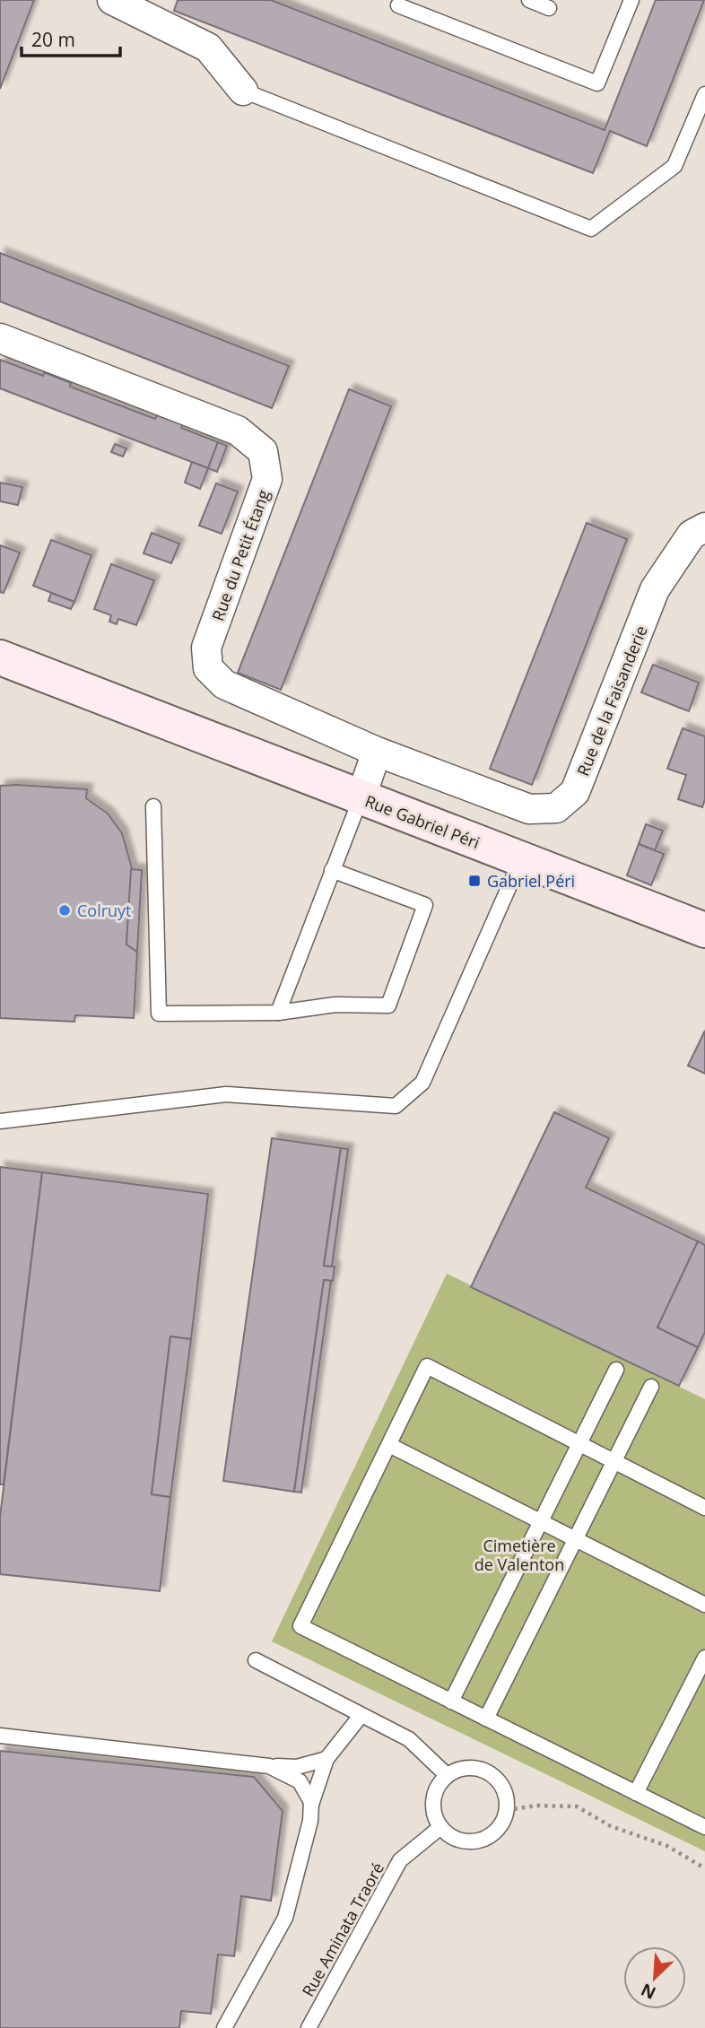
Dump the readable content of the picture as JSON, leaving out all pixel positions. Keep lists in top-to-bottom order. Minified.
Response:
{"streets":{"street":["Rue du Petit Étang","Rue de la Faisanderie","Rue Gabriel Péri"],"lane":["Rue Aminata Traoré"]},"crossings":[["Rue du Petit Étang","Rue de la Faisanderie"]],"parks":["Cimetière de Valenton"],"places":{"transit":["Gabriel Péri"],"other":["Colruyt"]},"scale_bar":"20 m","north":"bottom left"}
